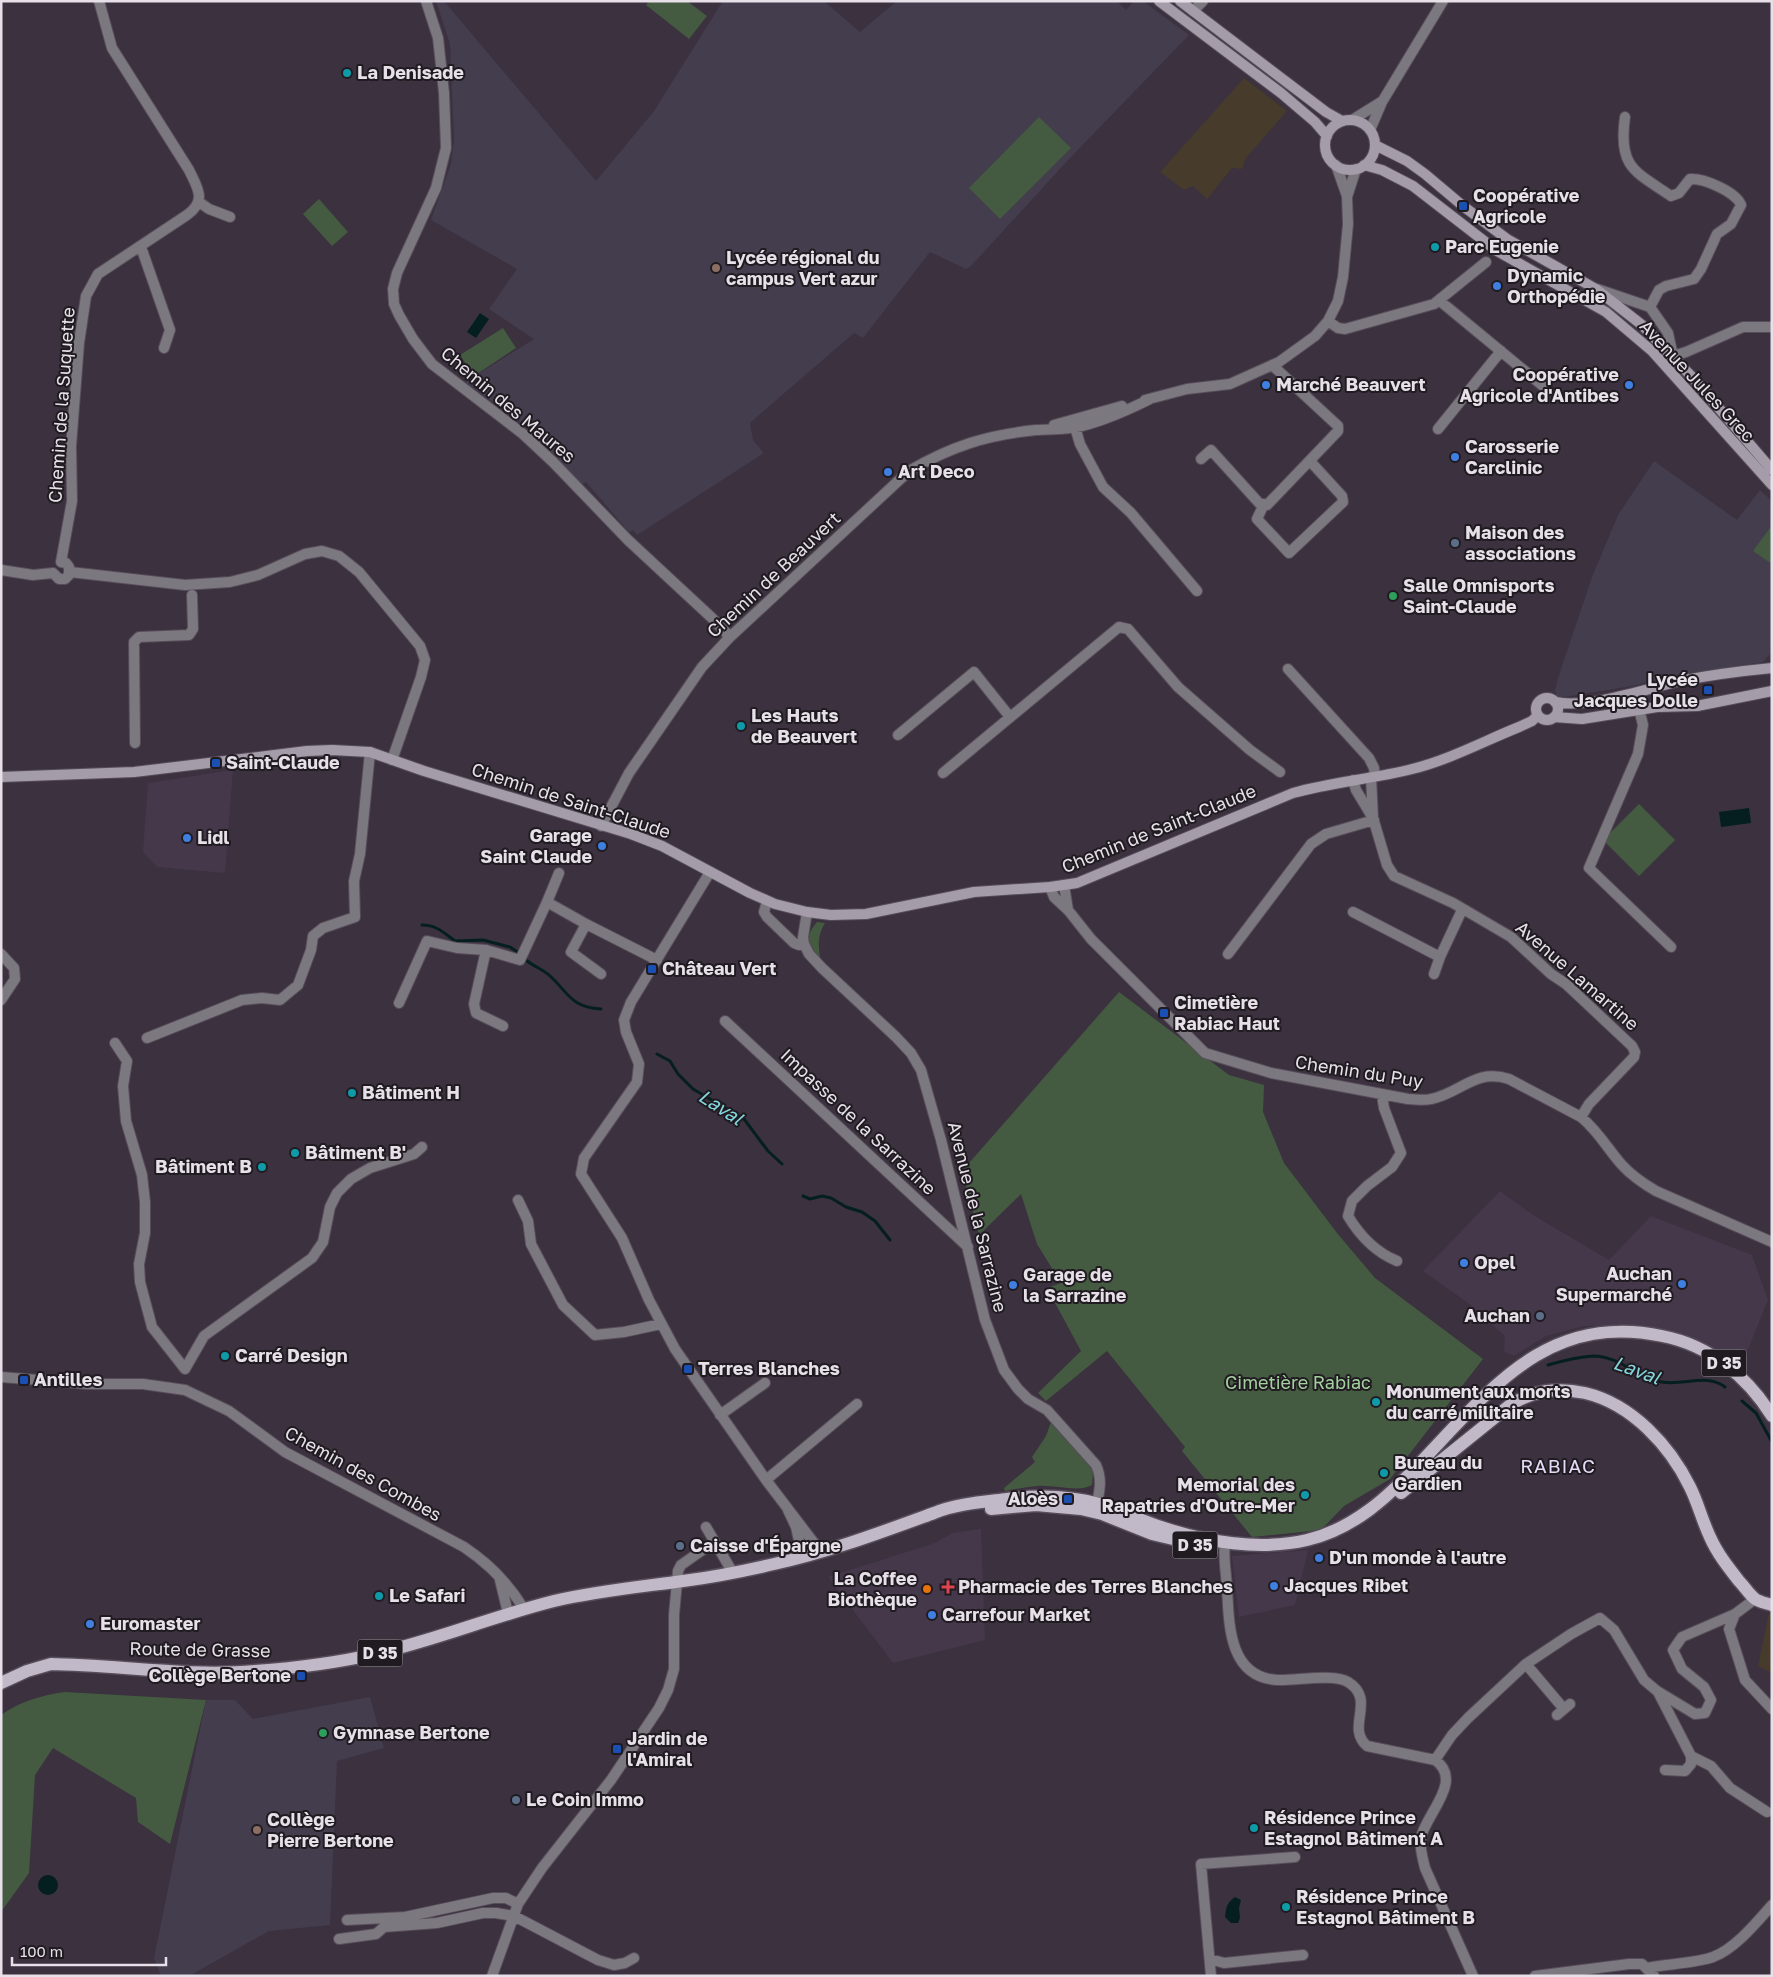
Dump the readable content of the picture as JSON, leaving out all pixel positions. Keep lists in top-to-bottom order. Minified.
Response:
{"streets":{"main road":["D 35","Route de Grasse"],"street":["Avenue Jules Grec","Chemin de la Suquette","Chemin des Maures","Chemin de Beauvert","Chemin de Saint-Claude","Avenue Lamartine","Chemin du Puy","Impasse de la Sarrazine","Avenue de la Sarrazine","Chemin des Combes"]},"crossings":[["Avenue Jules Grec","Chemin de Beauvert"],["Chemin des Maures","Chemin de Beauvert"],["Chemin de Beauvert","Chemin de Saint-Claude"],["Chemin de Saint-Claude","Avenue Lamartine"],["Chemin de Saint-Claude","Chemin du Puy"],["Chemin de Saint-Claude","Avenue de la Sarrazine"],["Avenue Lamartine","Chemin du Puy"],["Impasse de la Sarrazine","Avenue de la Sarrazine"],["Avenue de la Sarrazine","D 35"],["Avenue de la Sarrazine","Route de Grasse"],["D 35","Route de Grasse"],["Chemin des Combes","Route de Grasse"]],"districts":["RABIAC"],"water":["Laval"],"parks":["Cimetière Rabiac"],"places":{"other":["La Denisade","Parc Eugenie","Lycée régional du campus Vert azur","Dynamic Orthopédie","Marché Beauvert","Coopérative Agricole d'Antibes","Carosserie Carclinic","Art Deco","Maison des associations","Salle Omnisports Saint-Claude","Les Hauts de Beauvert","Lidl","Garage Saint Claude","Bâtiment H","Bâtiment B'","Bâtiment B","Opel","Auchan Supermarché","Garage de la Sarrazine","Auchan","Carré Design","Monument aux morts du carré militaire","Bureau du Gardien","Memorial des Rapatries d'Outre-Mer","Caisse d'Épargne","D'un monde à l'autre","Jacques Ribet","La Coffee Biothèque","Le Safari","Carrefour Market","Euromaster","Gymnase Bertone","Le Coin Immo","Résidence Prince Estagnol Bâtiment A","Collège Pierre Bertone","Résidence Prince Estagnol Bâtiment B"],"transit":["Coopérative Agricole","Lycée Jacques Dolle","Saint-Claude","Château Vert","Cimetière Rabiac Haut","Terres Blanches","Antilles","Aloès","Collège Bertone","Jardin de l'Amiral"],"health":["Pharmacie des Terres Blanches"]},"scale_bar":"100 m"}
